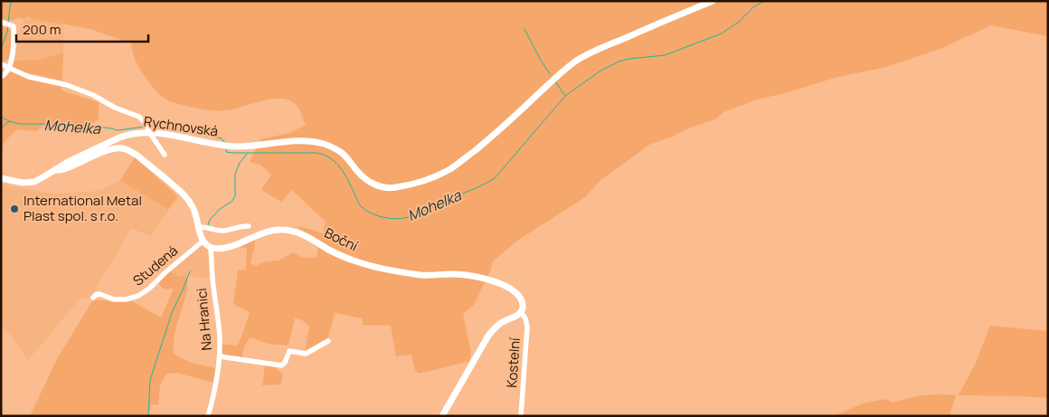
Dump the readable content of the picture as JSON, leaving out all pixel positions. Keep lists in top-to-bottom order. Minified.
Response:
{"streets":{"street":["Rychnovská","Boční","Studená","Na Hranici","Kostelní"]},"crossings":[["Boční","Na Hranici"],["Boční","Kostelní"]],"water":["Mohelka"],"places":["International Metal Plast spol. s r.o."],"scale_bar":"200 m"}
